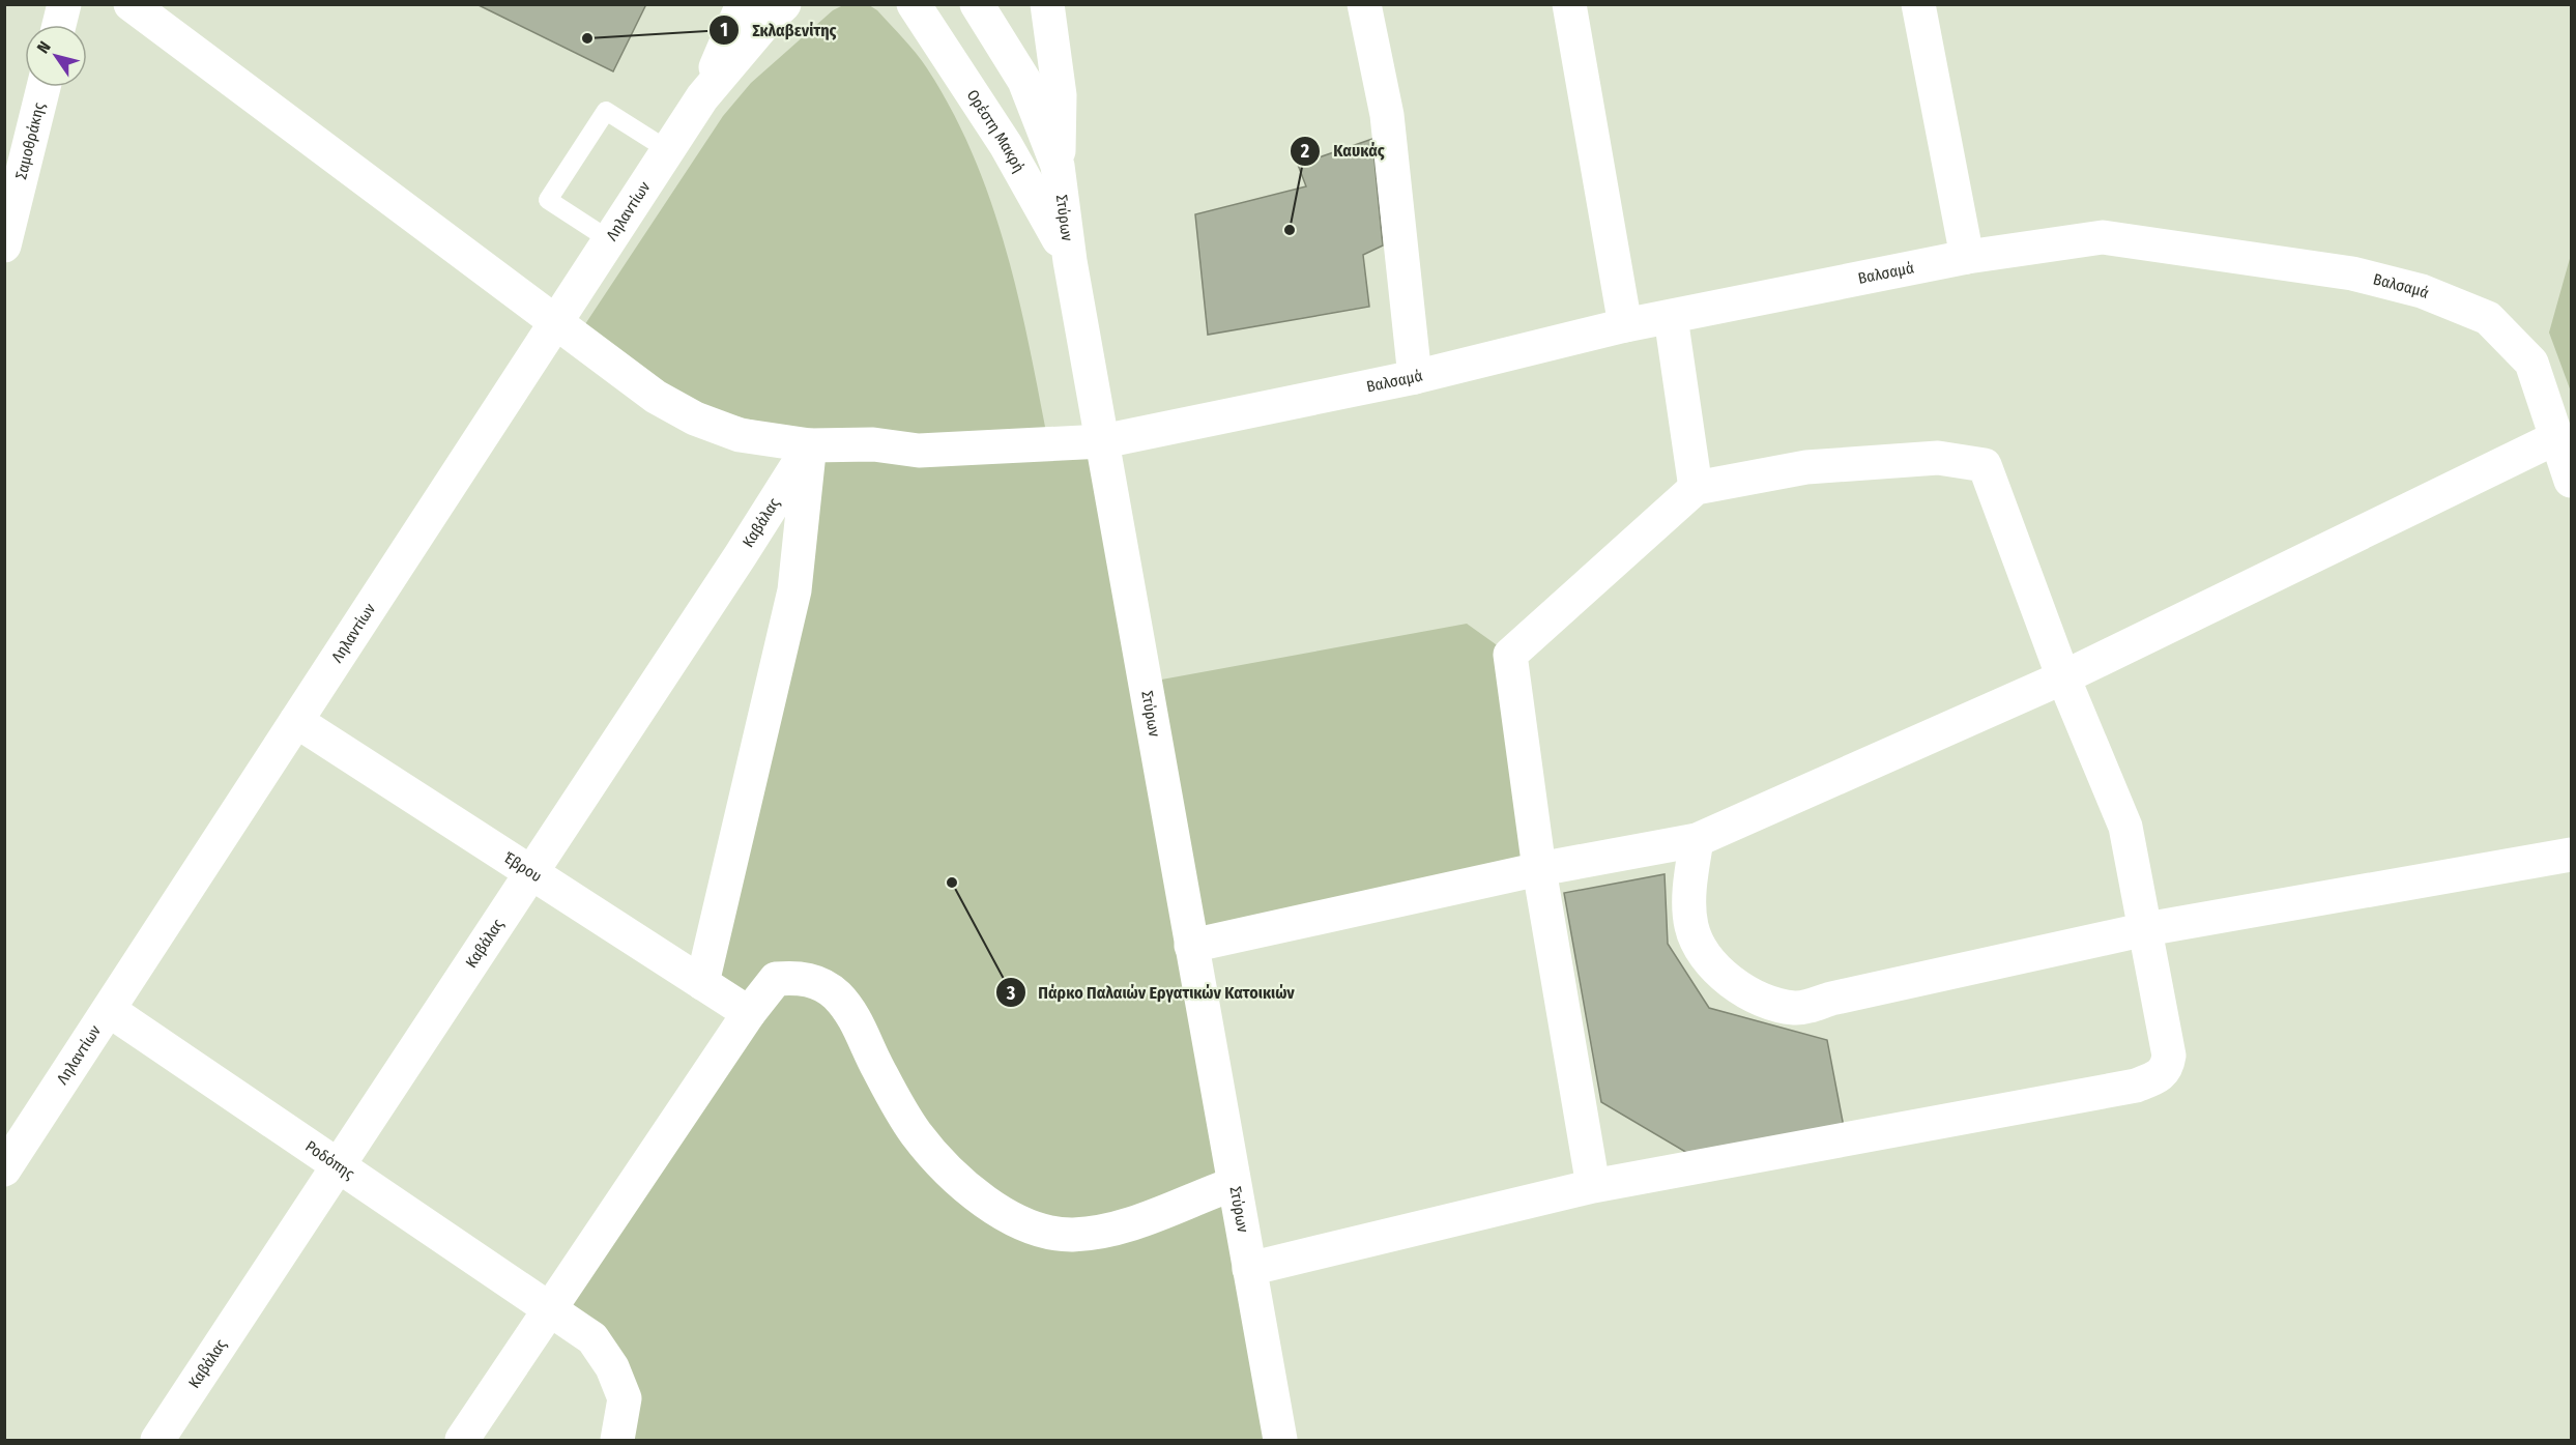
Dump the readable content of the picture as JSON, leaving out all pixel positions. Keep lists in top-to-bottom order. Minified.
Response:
{"streets":{"street":["Ορέστη Μακρή","Σαμοθράκης","Ληλαντίων","Στύρων","Βαλσαμά","Καβάλας","Έβρου","Ροδόπης"]},"crossings":[["Ορέστη Μακρή","Στύρων"],["Ληλαντίων","Βαλσαμά"],["Ληλαντίων","Έβρου"],["Ληλαντίων","Ροδόπης"],["Στύρων","Βαλσαμά"],["Βαλσαμά","Καβάλας"],["Καβάλας","Έβρου"],["Καβάλας","Ροδόπης"]],"places":["Σκλαβενίτης","Καυκάς","Πάρκο Παλαιών Εργατικών Κατοικιών"],"north":"top left"}
